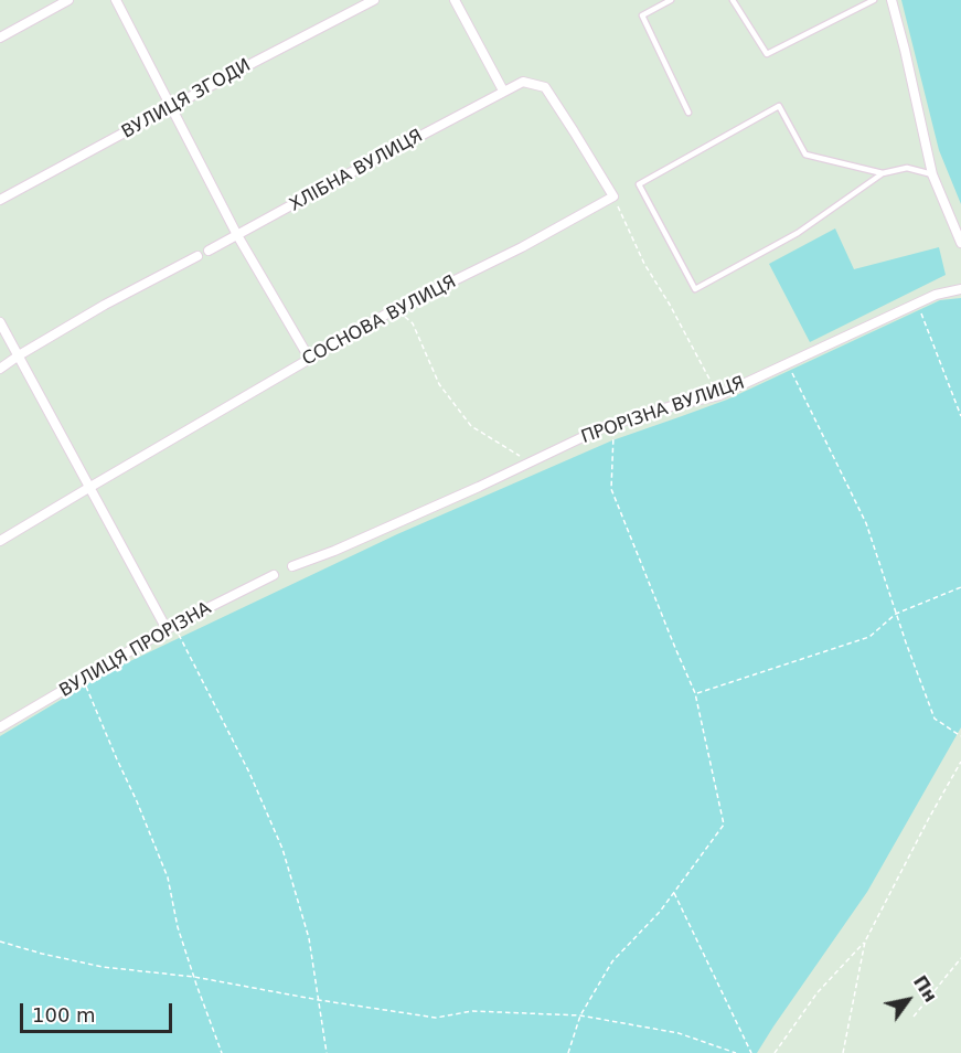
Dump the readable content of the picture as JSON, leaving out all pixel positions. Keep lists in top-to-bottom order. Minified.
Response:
{"streets":{"street":["ВУЛИЦЯ ЗГОДИ","ХЛІБНА ВУЛИЦЯ","СОСНОВА ВУЛИЦЯ","ПРОРІЗНА ВУЛИЦЯ","ВУЛИЦЯ ПРОРІЗНА"]},"scale_bar":"100 m","north":"top right"}
